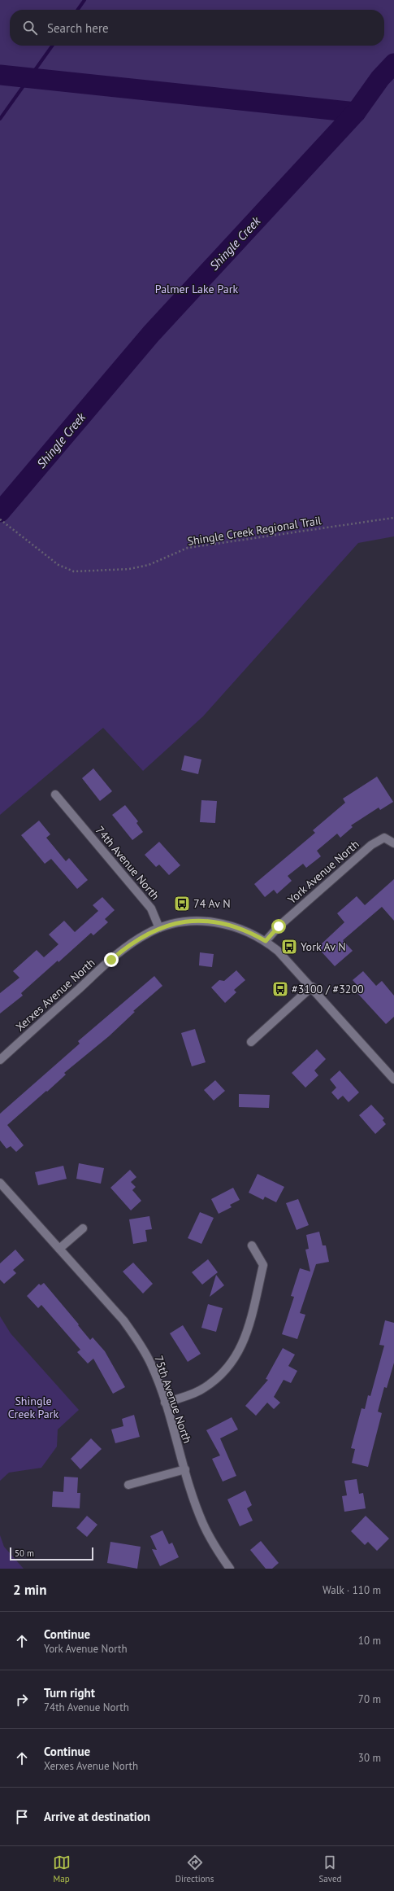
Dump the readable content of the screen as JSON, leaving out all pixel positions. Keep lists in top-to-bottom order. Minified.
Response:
{"streets":{"street":["74th Avenue North","York Avenue North","Xerxes Avenue North","75th Avenue North"],"path":["Shingle Creek Regional Trail"]},"crossings":[["74th Avenue North","Xerxes Avenue North"]],"water":["Shingle Creek"],"parks":["Palmer Lake Park","Shingle Creek Park"],"places":{"bus stop":["74 Av N","York Av N","#3100 / #3200"]},"scale_bar":"50 m","page":{"search":"Search here","scale":"50 m","heading":["2 min","Walk · 110 m"],"list":[["Continue","York Avenue North","10 m"],["Turn right","74th Avenue North","70 m"],["Continue","Xerxes Avenue North","30 m"],"Arrive at destination"],"nav":["Map","Directions","Saved"]}}
